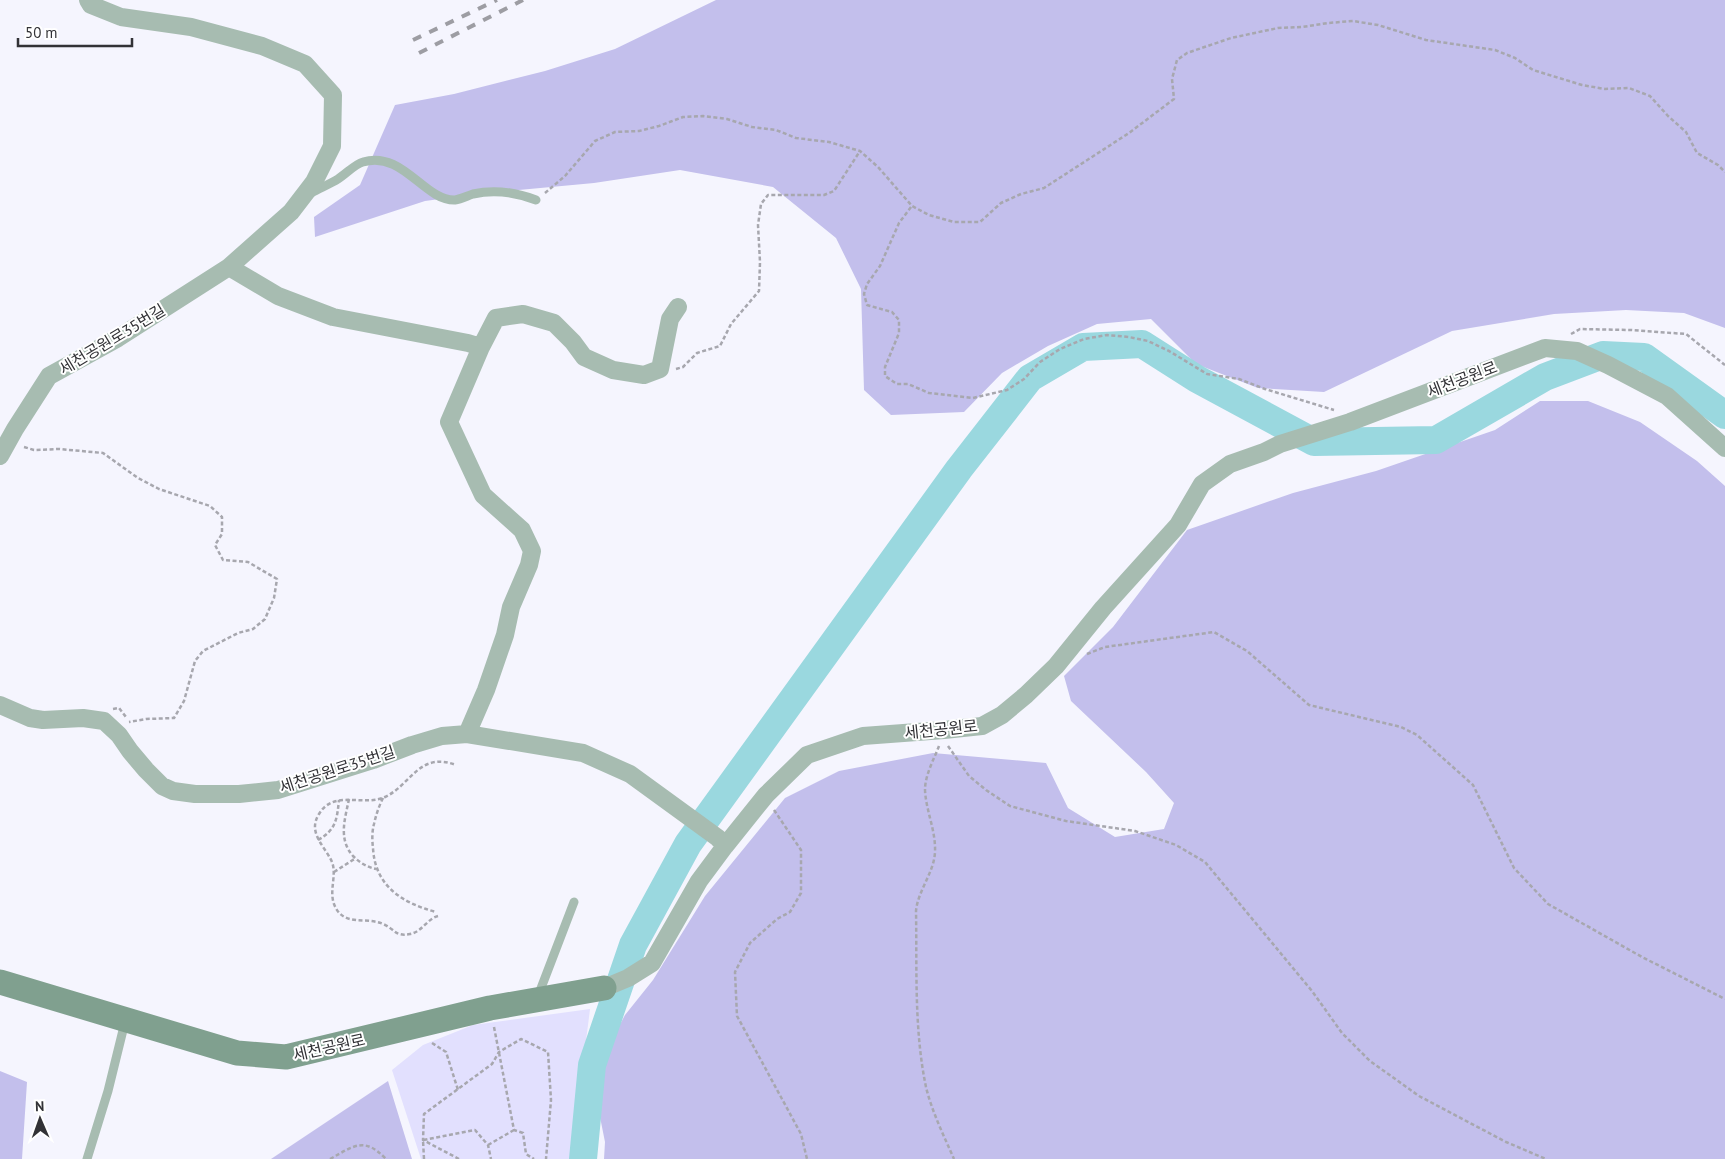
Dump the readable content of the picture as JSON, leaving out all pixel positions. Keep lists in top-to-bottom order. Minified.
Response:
{"streets":{"street":["세천공원로35번길","세천공원로"]},"crossings":[["세천공원로35번길","세천공원로"]],"scale_bar":"50 m","north":"top"}
